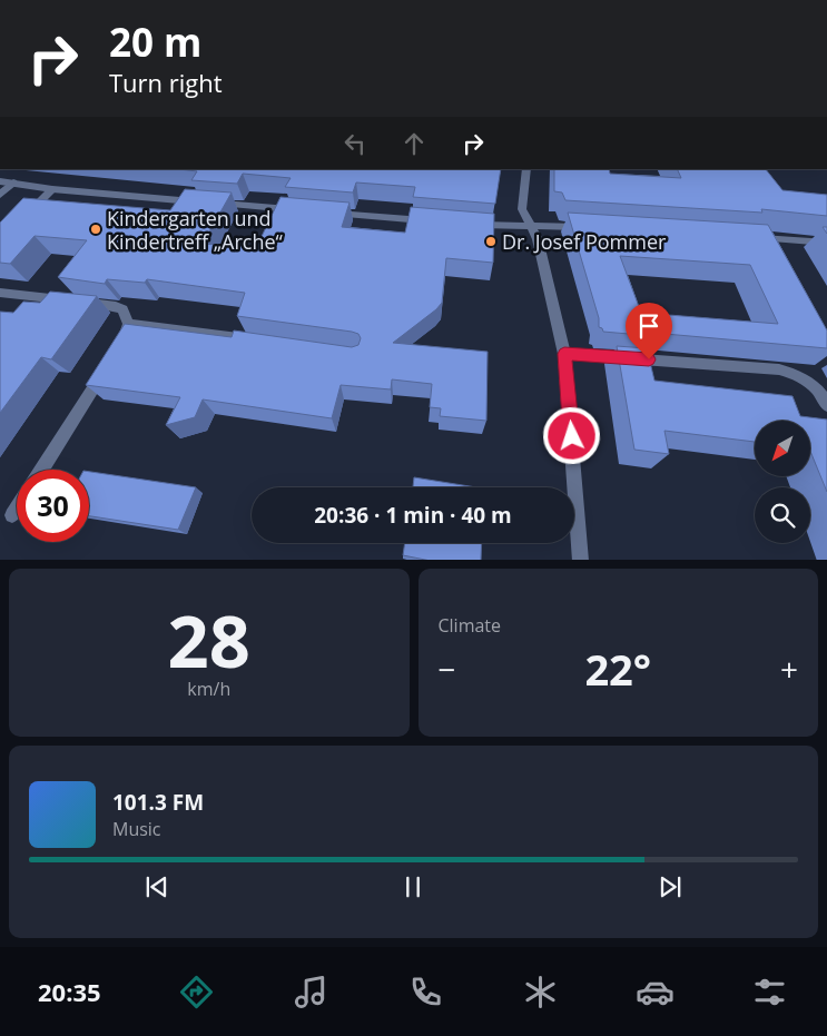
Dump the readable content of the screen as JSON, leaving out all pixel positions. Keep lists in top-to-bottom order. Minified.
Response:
{"places":["Kindergarten und Kindertreff „Arche“","Dr. Josef Pommer"],"north":"bottom left","page":{"turn":["20 m","Turn right"],"limit":"30","trip":"20:36 · 1 min · 40 m","tile":[["28","km/h"],"Climate"],"heat":["−","22°","+"],"song":["101.3 FM","Music"],"tabs":"20:35"}}
